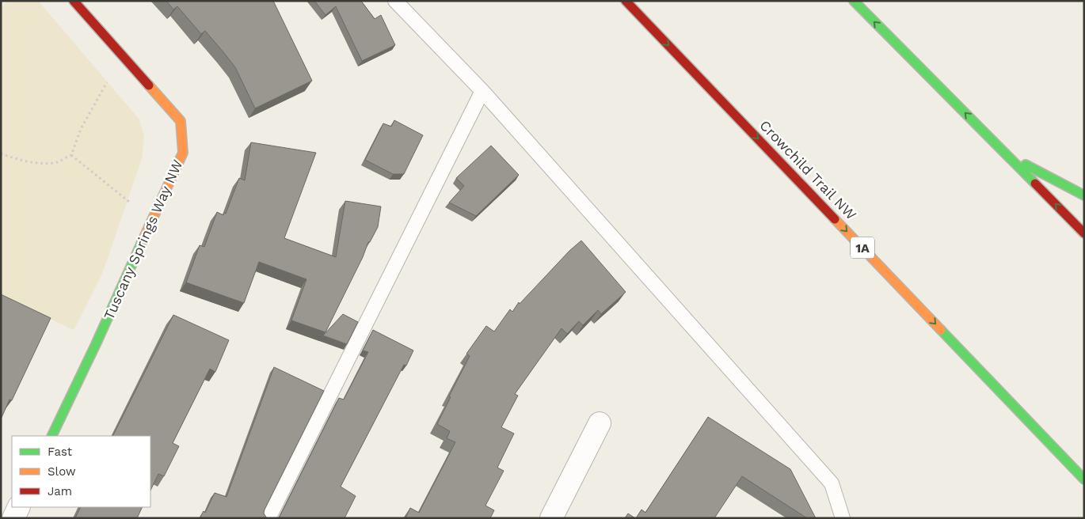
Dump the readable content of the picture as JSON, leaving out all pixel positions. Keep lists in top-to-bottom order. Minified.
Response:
{"streets":{"main road":["Crowchild Trail NW","Tuscany Springs Way NW","1A"]},"one_way":["Crowchild Trail NW"],"legend":["Fast","Slow","Jam"]}
